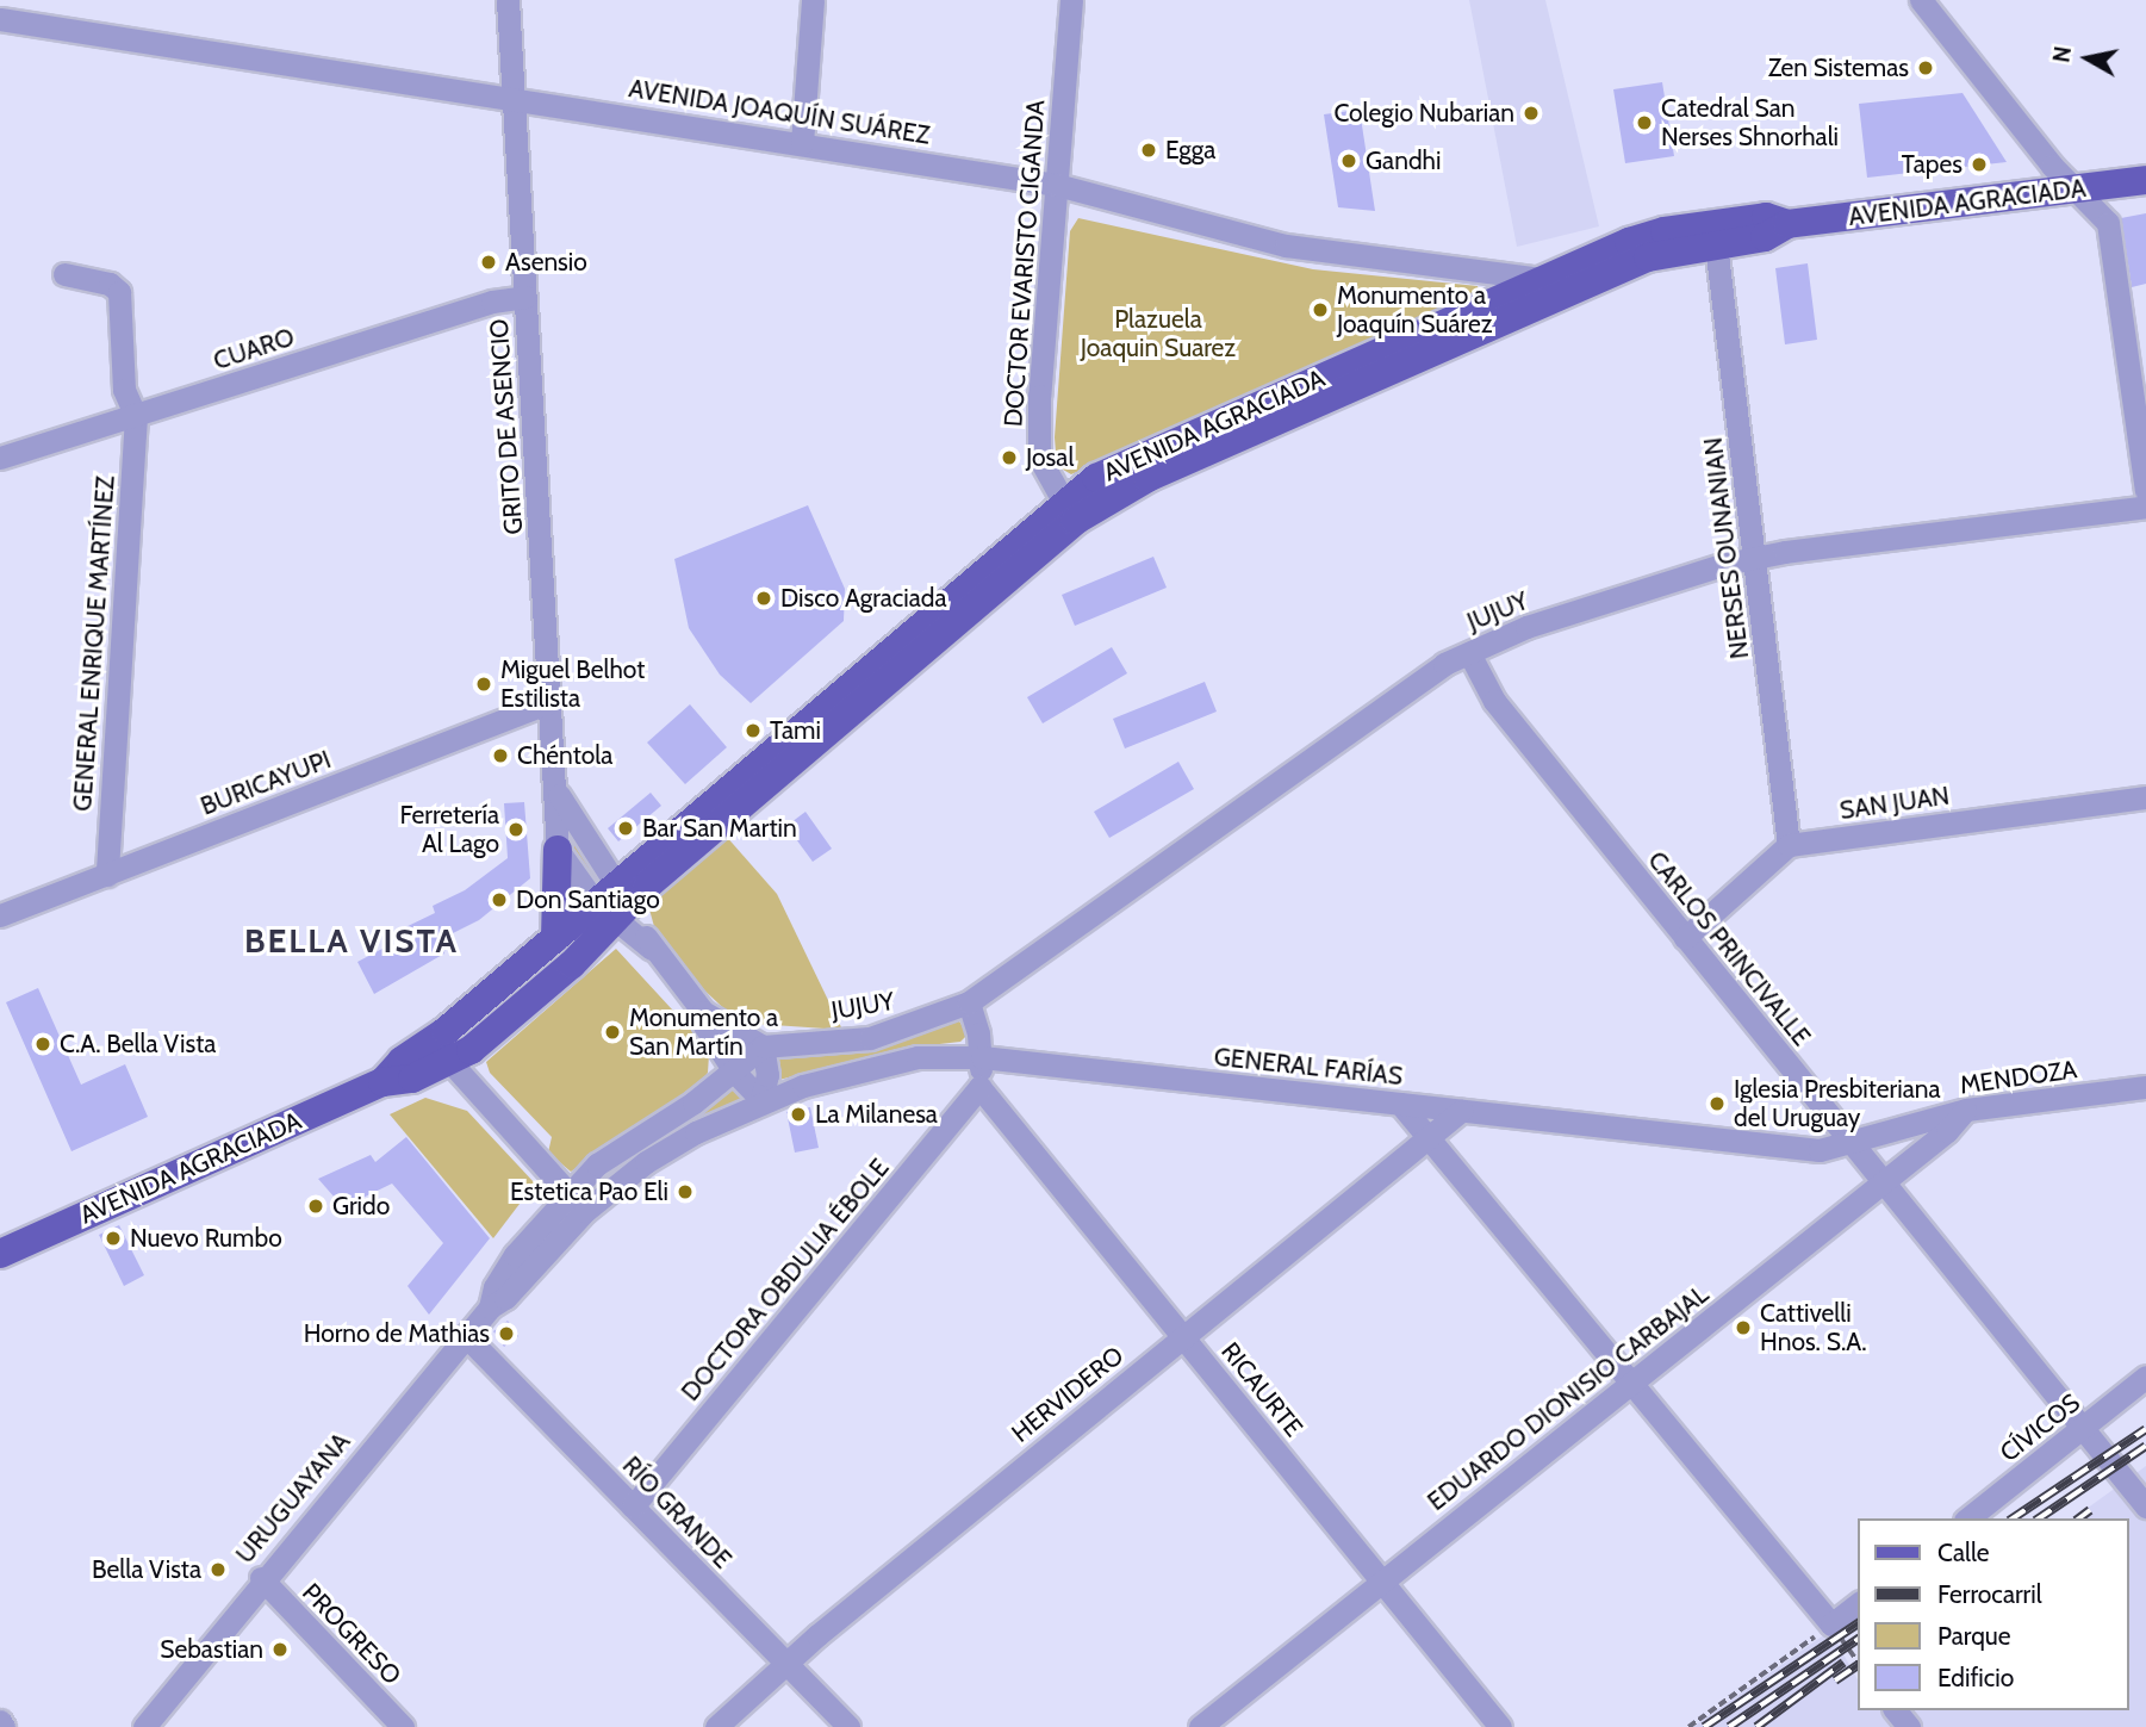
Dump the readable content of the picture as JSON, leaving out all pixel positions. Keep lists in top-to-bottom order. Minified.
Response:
{"streets":{"main road":["AVENIDA AGRACIADA"],"street":["AVENIDA JOAQUÍN SUÁREZ","DOCTOR EVARISTO CIGANDA","CUARO","GRITO DE ASENCIO","NERSES OUNANIAN","JUJUY","GENERAL ENRIQUE MARTÍNEZ","BURICAYUPI","SAN JUAN","CARLOS PRINCIVALLE","GENERAL FARÍAS","MENDOZA","DOCTORA OBDULIA ÉBOLE","RICAURTE","HERVIDERO","EDUARDO DIONISIO CARBAJAL","CÍVICOS","URUGUAYANA","RÍO GRANDE","PROGRESO"]},"crossings":[["AVENIDA JOAQUÍN SUÁREZ","AVENIDA AGRACIADA"],["AVENIDA JOAQUÍN SUÁREZ","DOCTOR EVARISTO CIGANDA"],["AVENIDA JOAQUÍN SUÁREZ","GRITO DE ASENCIO"],["AVENIDA AGRACIADA","DOCTOR EVARISTO CIGANDA"],["AVENIDA AGRACIADA","NERSES OUNANIAN"],["CUARO","GRITO DE ASENCIO"],["CUARO","GENERAL ENRIQUE MARTÍNEZ"],["GRITO DE ASENCIO","BURICAYUPI"],["NERSES OUNANIAN","JUJUY"],["NERSES OUNANIAN","SAN JUAN"],["JUJUY","CARLOS PRINCIVALLE"],["JUJUY","URUGUAYANA"],["GENERAL ENRIQUE MARTÍNEZ","BURICAYUPI"],["CARLOS PRINCIVALLE","GENERAL FARÍAS"],["CARLOS PRINCIVALLE","MENDOZA"],["CARLOS PRINCIVALLE","EDUARDO DIONISIO CARBAJAL"],["CARLOS PRINCIVALLE","CÍVICOS"],["GENERAL FARÍAS","MENDOZA"],["GENERAL FARÍAS","HERVIDERO"],["GENERAL FARÍAS","URUGUAYANA"],["MENDOZA","EDUARDO DIONISIO CARBAJAL"],["DOCTORA OBDULIA ÉBOLE","RICAURTE"],["DOCTORA OBDULIA ÉBOLE","RÍO GRANDE"],["RICAURTE","HERVIDERO"],["RICAURTE","EDUARDO DIONISIO CARBAJAL"],["HERVIDERO","RÍO GRANDE"],["URUGUAYANA","RÍO GRANDE"],["URUGUAYANA","PROGRESO"]],"districts":["BELLA VISTA"],"parks":["Plazuela Joaquin Suarez"],"places":["Zen Sistemas","Colegio Nubarian","Catedral San Nerses Shnorhali","Egga","Gandhi","Tapes","Asensio","Monumento a Joaquín Suárez","Josal","Disco Agraciada","Miguel Belhot Estilista","Tami","Chéntola","Bar San Martin","Ferretería Al Lago","Don Santiago","Monumento a San Martín","C.A. Bella Vista","Iglesia Presbiteriana del Uruguay","La Milanesa","Estetica Pao Eli","Grido","Nuevo Rumbo","Cattivelli Hnos. S.A.","Horno de Mathias","Bella Vista","Sebastian"],"legend":["Calle","Ferrocarril","Parque","Edificio"],"north":"left"}
